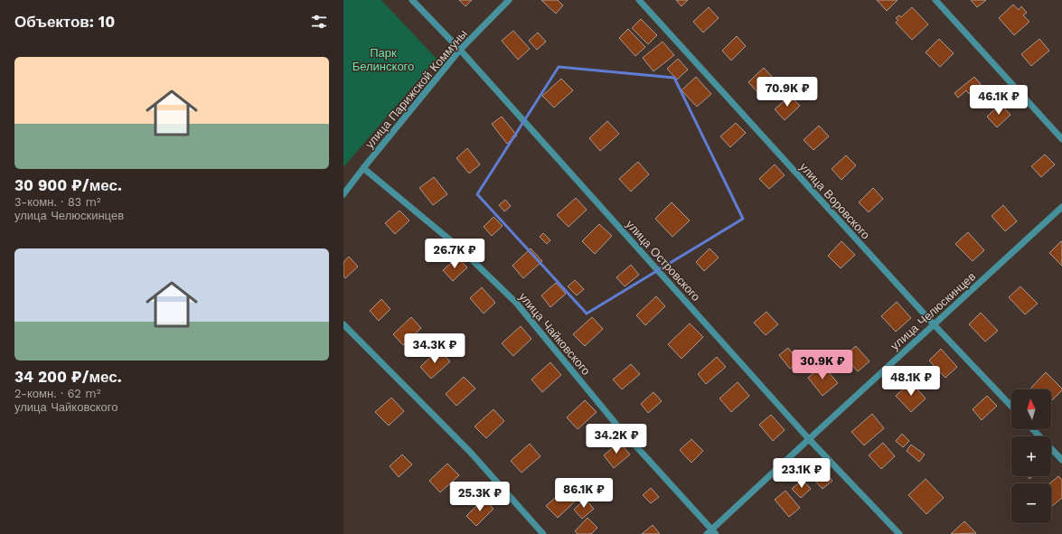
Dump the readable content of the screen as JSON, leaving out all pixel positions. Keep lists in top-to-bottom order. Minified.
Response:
{"streets":{"street":["улица Парижской Коммуны","улица Воровского","улица Островского","улица Челюскинцев","улица Чайковского"]},"crossings":[["улица Парижской Коммуны","улица Островского"],["улица Парижской Коммуны","улица Чайковского"],["улица Воровского","улица Челюскинцев"],["улица Островского","улица Челюскинцев"],["улица Челюскинцев","улица Чайковского"]],"parks":["Парк Белинского"],"north":"top","page":{"heading":"Объектов: 10","list":[{"name":"30 900 ₽/мес.","note":"3-комн. · 83 m² · улица Челюскинцев"},{"name":"34 200 ₽/мес.","note":"2-комн. · 62 m² · улица Чайковского"}],"price":["70.9K ₽","46.1K ₽","26.7K ₽","34.3K ₽","30.9K ₽","48.1K ₽","34.2K ₽","23.1K ₽","86.1K ₽","25.3K ₽"],"map_buttons":["+","−"]}}
